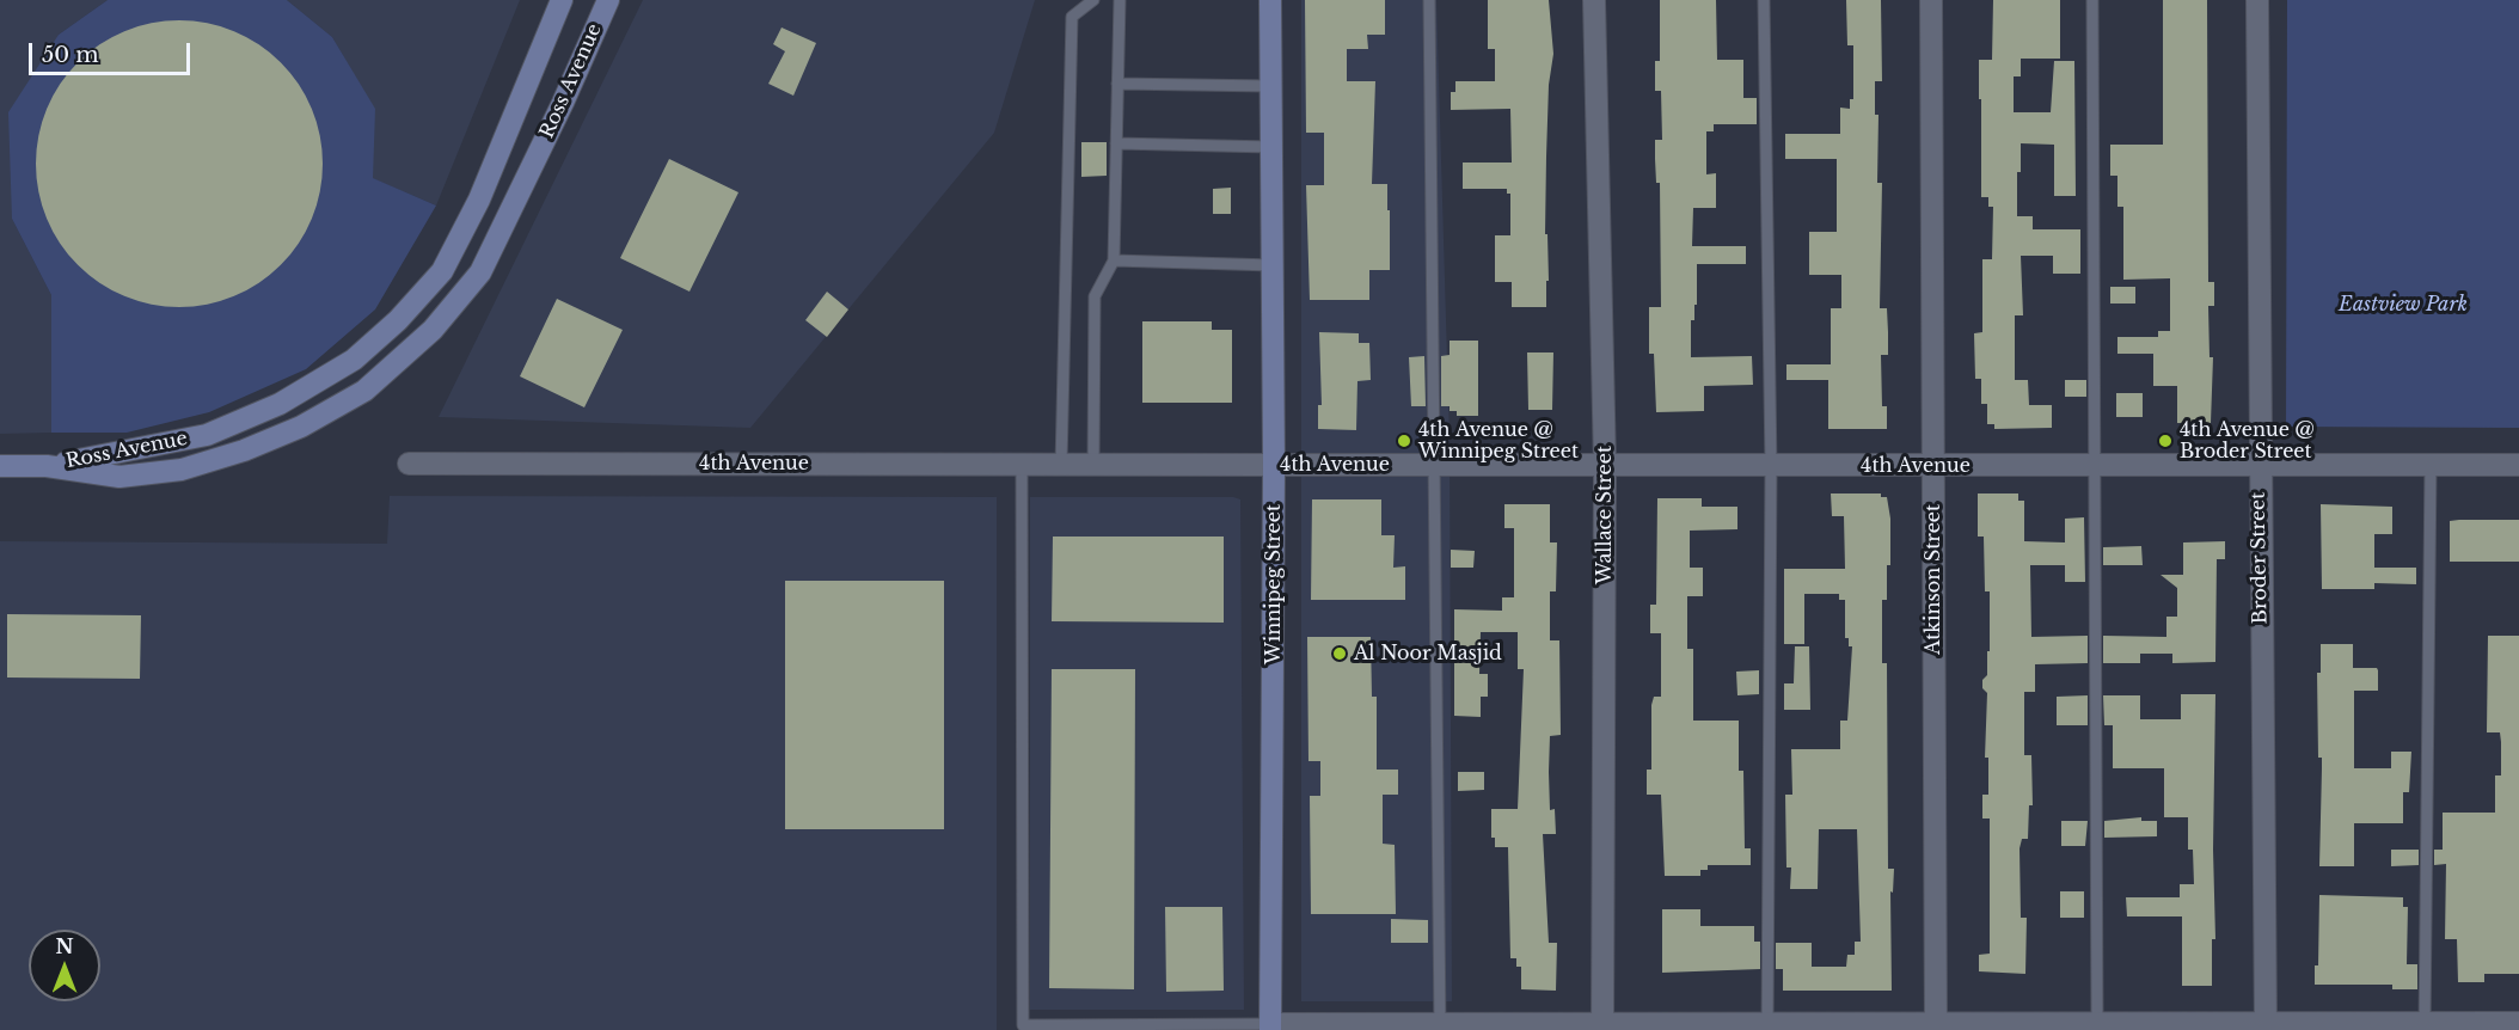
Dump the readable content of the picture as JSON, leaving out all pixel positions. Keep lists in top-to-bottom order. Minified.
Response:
{"streets":{"main road":["Ross Avenue","Winnipeg Street"],"street":["4th Avenue","Wallace Street","Broder Street","Atkinson Street"]},"crossings":[["4th Avenue","Wallace Street"],["4th Avenue","Broder Street"],["4th Avenue","Atkinson Street"],["4th Avenue","Winnipeg Street"]],"parks":["Eastview Park"],"places":["4th Avenue @ Winnipeg Street","4th Avenue @ Broder Street","Al Noor Masjid"],"scale_bar":"50 m","north":"top"}
